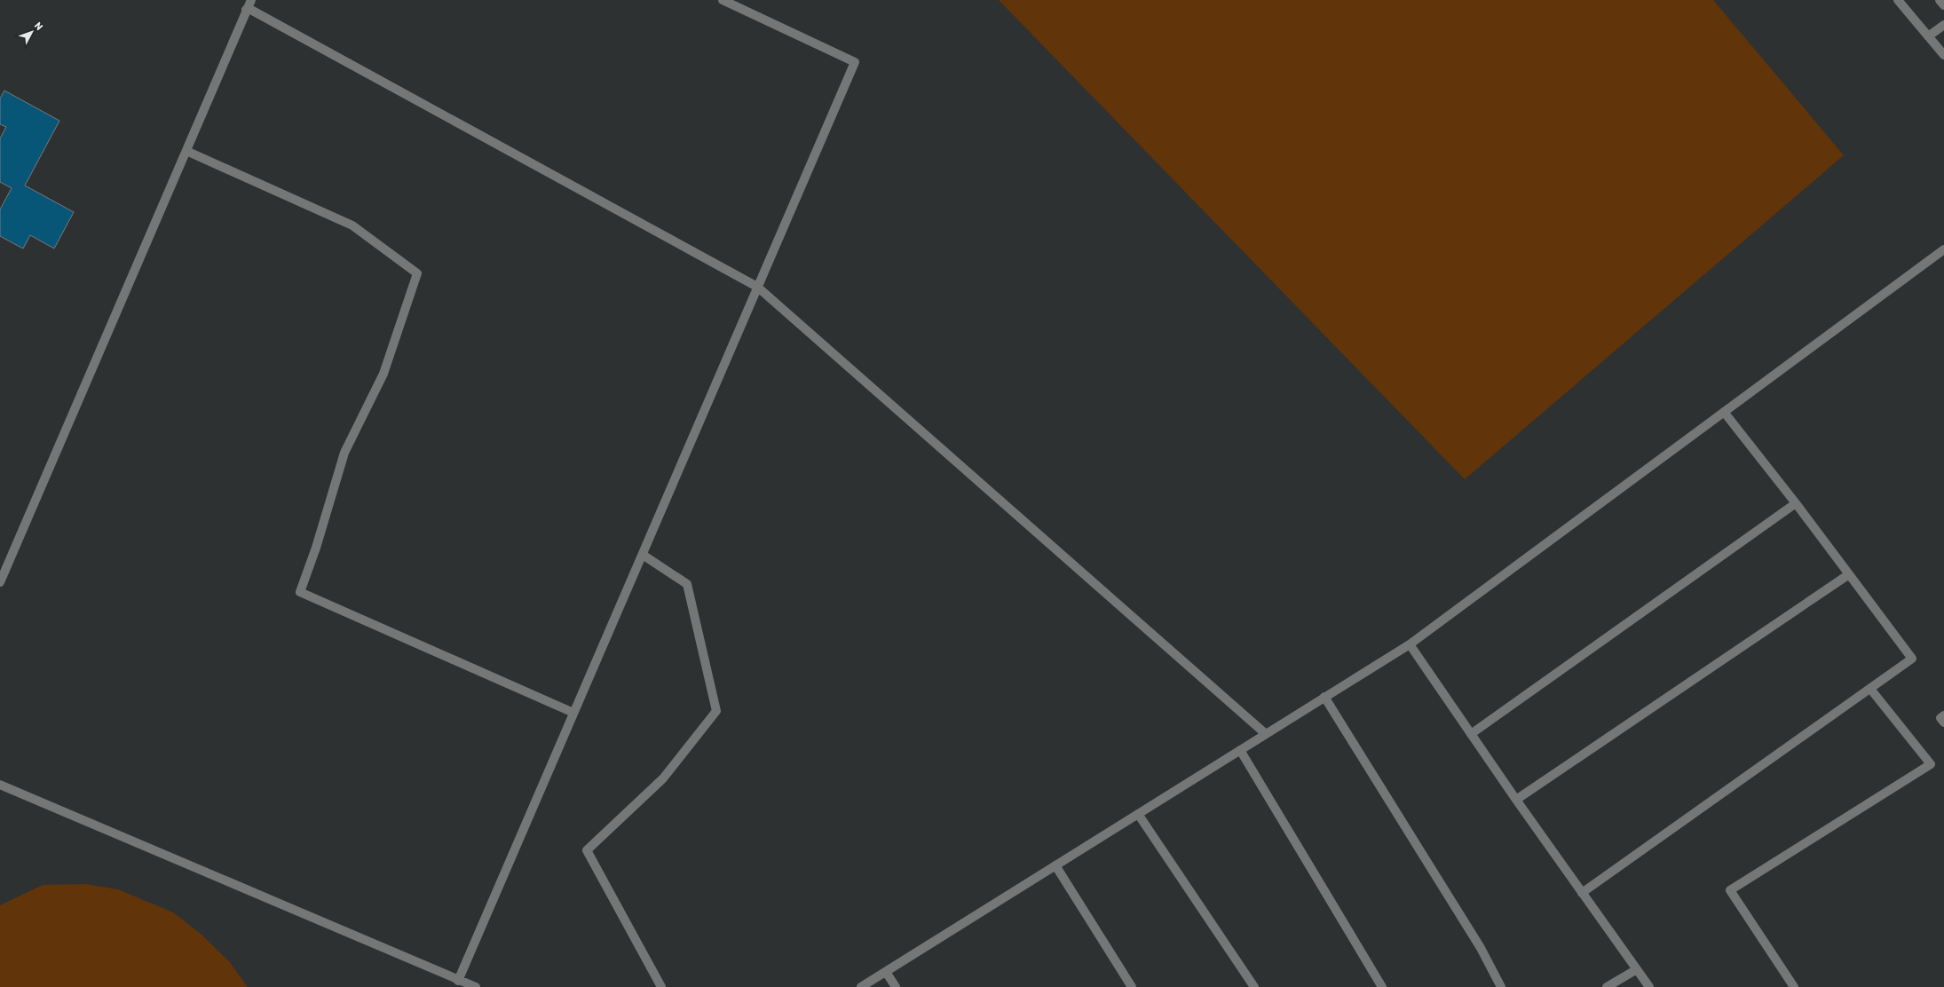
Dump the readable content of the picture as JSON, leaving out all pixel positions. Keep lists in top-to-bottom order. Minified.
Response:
{"north":"top right"}
